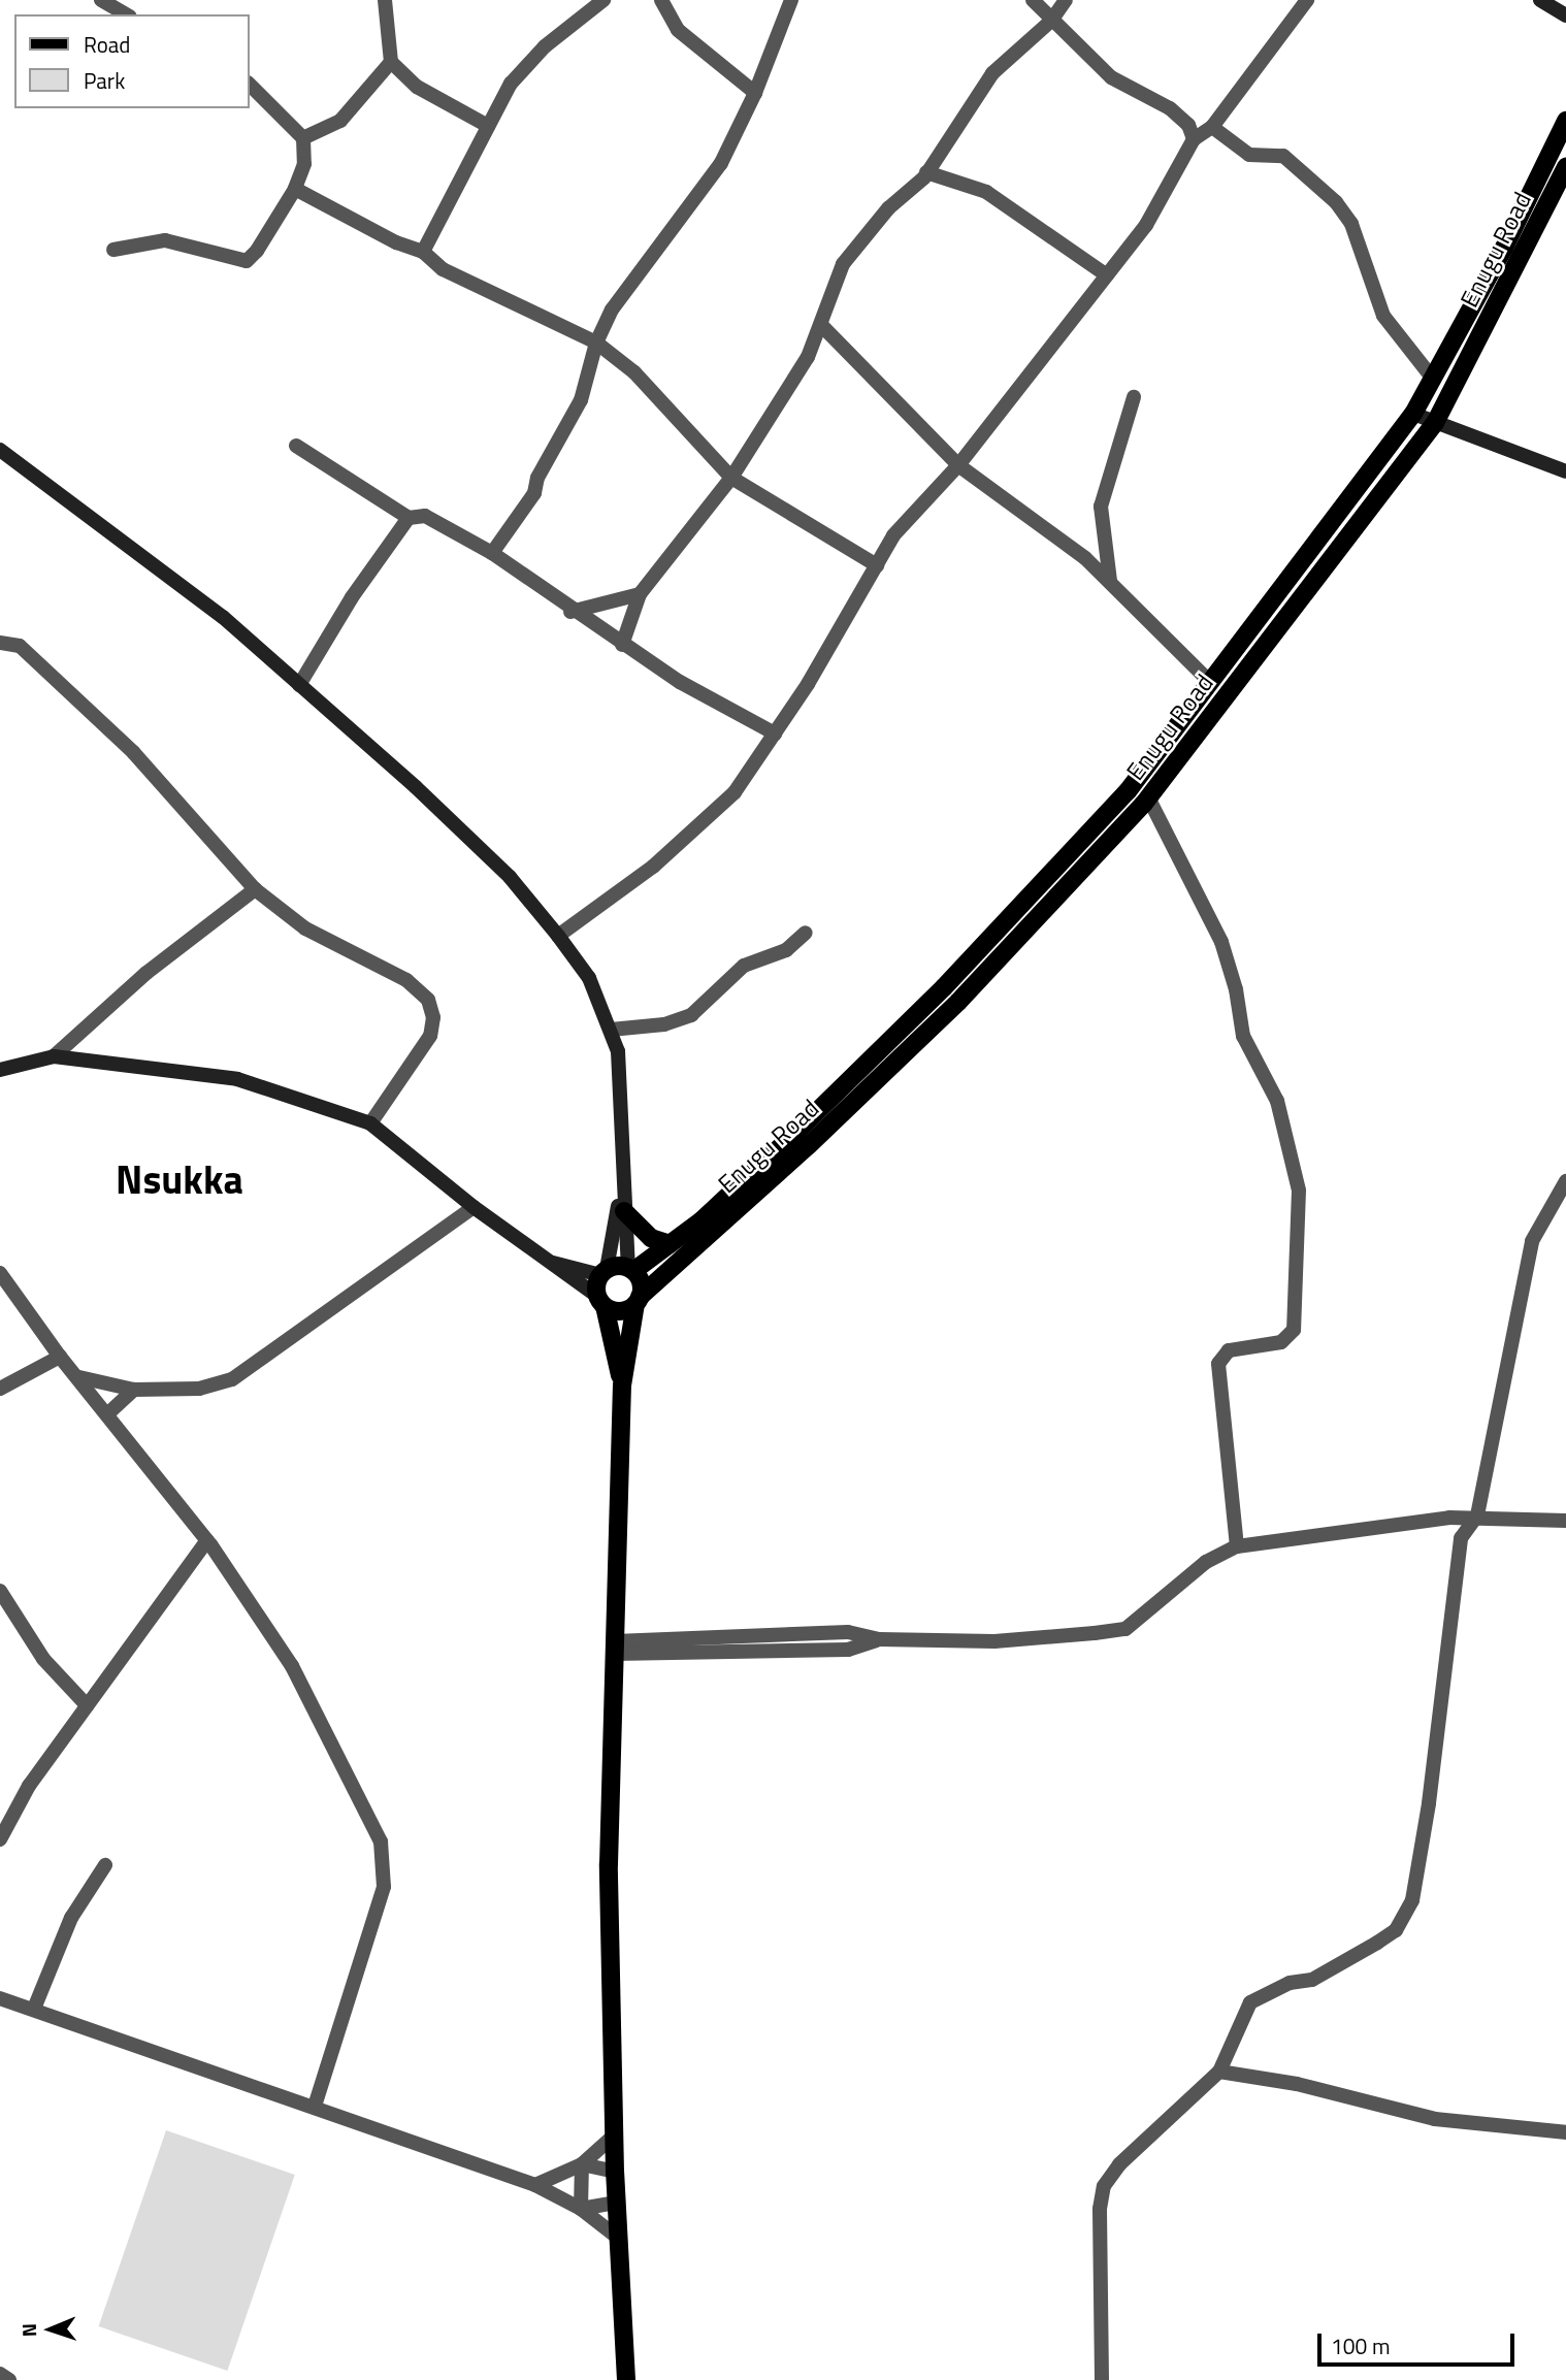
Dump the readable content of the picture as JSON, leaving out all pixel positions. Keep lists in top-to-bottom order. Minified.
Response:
{"streets":{"main road":["Enugu Road"]},"districts":["Nsukka"],"legend":["Road","Park"],"scale_bar":"100 m","north":"left"}
